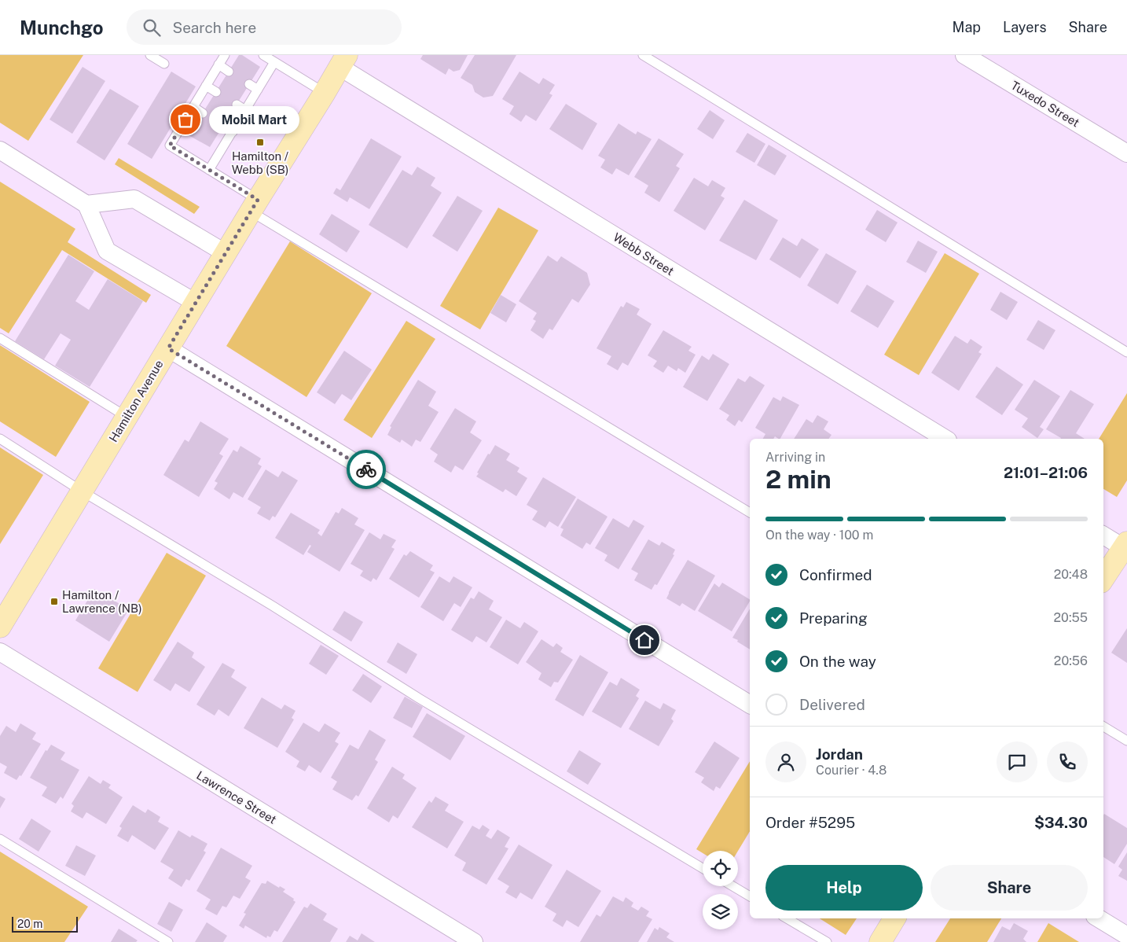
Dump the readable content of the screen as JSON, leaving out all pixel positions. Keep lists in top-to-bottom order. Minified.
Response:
{"streets":{"main road":["Hamilton Avenue"],"street":["Tuxedo Street","Webb Street","Lawrence Street"]},"crossings":[["Webb Street","Hamilton Avenue"]],"places":{"other":["Mobil Mart"],"transit":["Hamilton / Webb (SB)","Hamilton / Lawrence (NB)"]},"scale_bar":"20 m","page":{"header":"Munchgo","search":"Search here","nav":["Map","Layers","Share"],"bubble":"Mobil Mart","heading":["2 min","Arriving in","21:01–21:06"],"panel":["Jordan","Courier · 4.8","Order #5295","$34.30"],"bar":"On the way · 100 m","list":[["Confirmed","20:48"],["Preparing","20:55"],["On the way","20:56"],"Delivered"],"buttons":["Help","Share"],"scale":"20 m"}}
